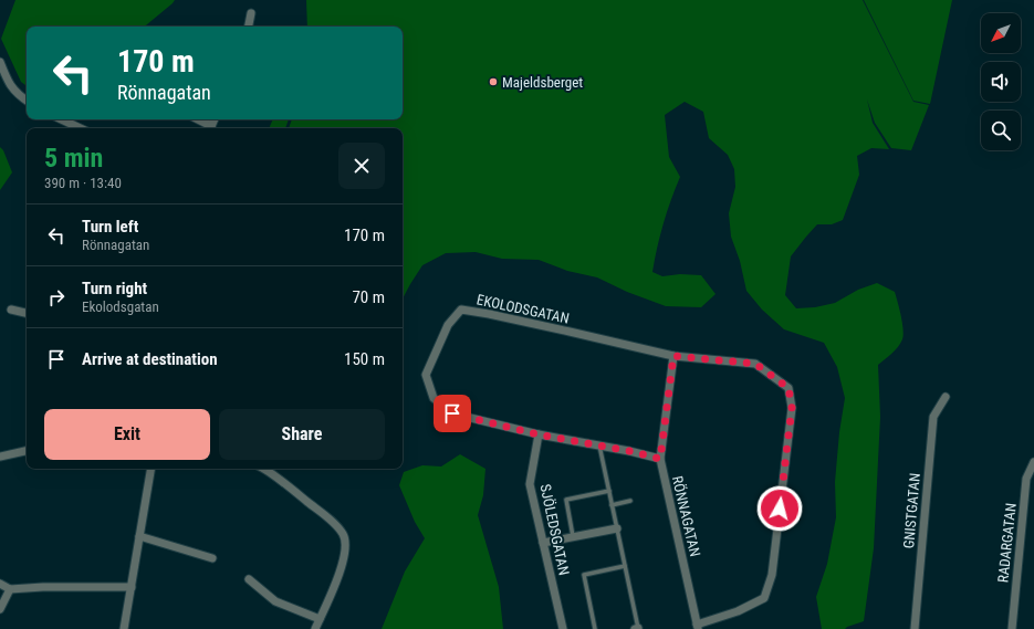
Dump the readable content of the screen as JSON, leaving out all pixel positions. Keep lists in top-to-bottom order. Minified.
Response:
{"streets":{"street":["EKOLODSGATAN","GNISTGATAN","RÖNNAGATAN","SJÖLEDSGATAN","RADARGATAN"]},"crossings":[["EKOLODSGATAN","RÖNNAGATAN"],["EKOLODSGATAN","SJÖLEDSGATAN"]],"places":["Majeldsberget"],"north":"bottom left","page":{"turn":["170 m","Rönnagatan"],"heading":["5 min","390 m · 13:40"],"list":[{"name":"Turn left","note":"Rönnagatan","value":"170 m"},{"name":"Turn right","note":"Ekolodsgatan","value":"70 m"},{"name":"Arrive at destination","value":"150 m"}],"buttons":["Exit","Share"]}}
